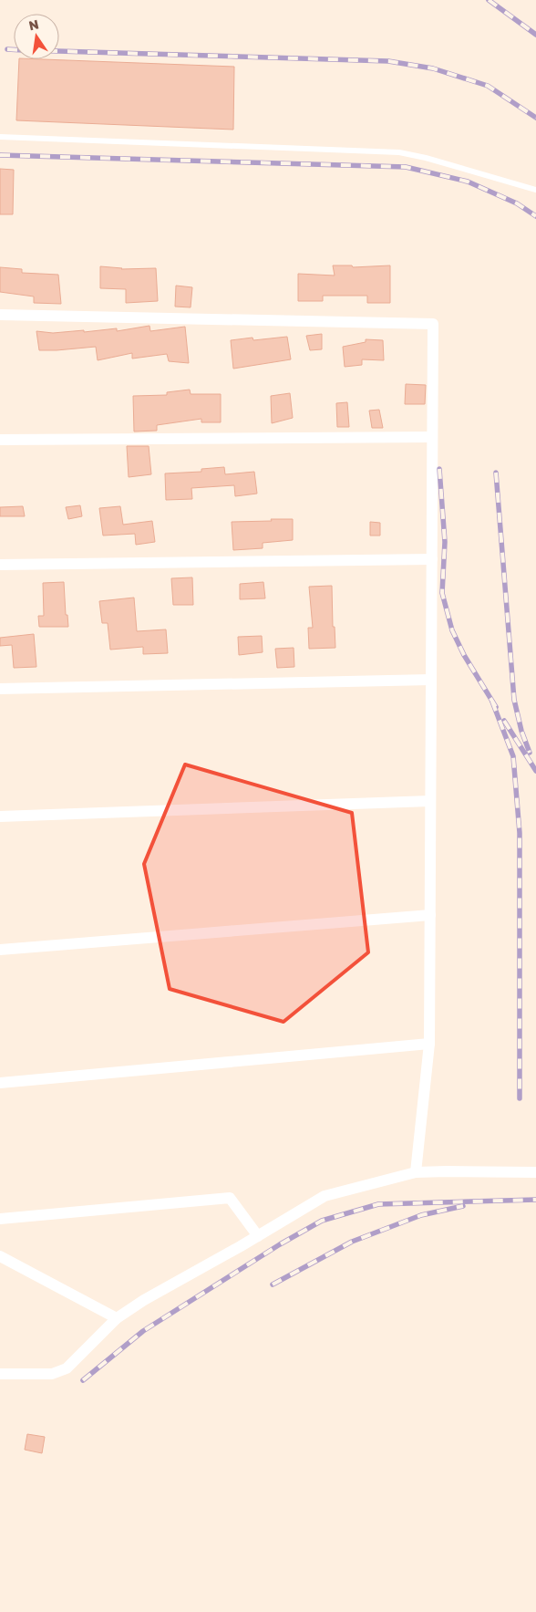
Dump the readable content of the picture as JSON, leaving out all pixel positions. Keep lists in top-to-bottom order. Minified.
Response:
{"north":"top"}
